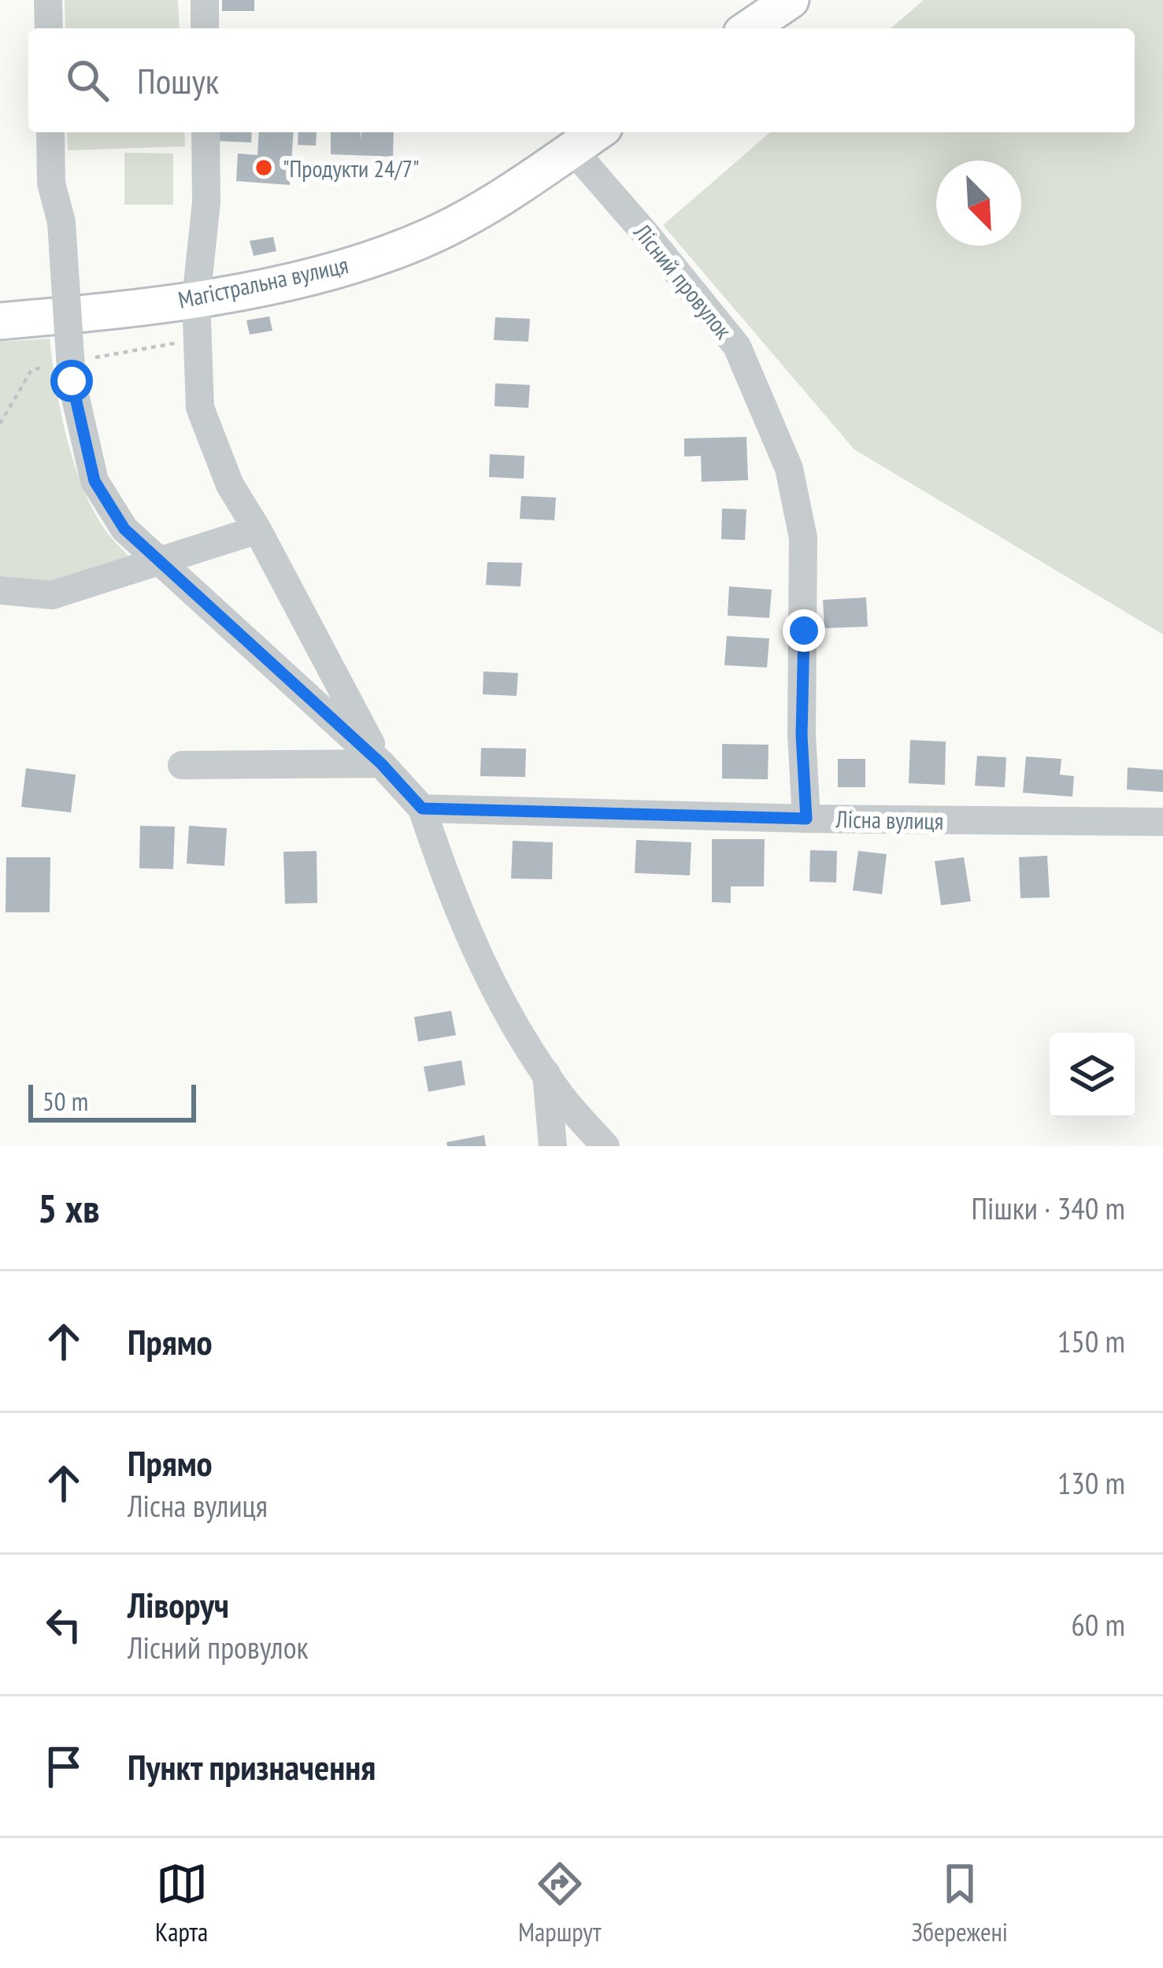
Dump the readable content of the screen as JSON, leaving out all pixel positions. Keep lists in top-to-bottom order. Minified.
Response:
{"streets":{"main road":["Магістральна вулиця"],"street":["Лісний провулок","Лісна вулиця"]},"crossings":[["Лісний провулок","Магістральна вулиця"],["Лісний провулок","Лісна вулиця"]],"places":["\"Продукти 24/7\""],"scale_bar":"50 m","north":"bottom right","page":{"search":"Пошук","scale":"50 m","heading":["5 хв","Пішки · 340 m"],"list":[["Прямо","150 m"],["Прямо","Лісна вулиця","130 m"],["Ліворуч","Лісний провулок","60 m"],"Пункт призначення"],"nav":["Карта","Маршрут","Збережені"]}}
